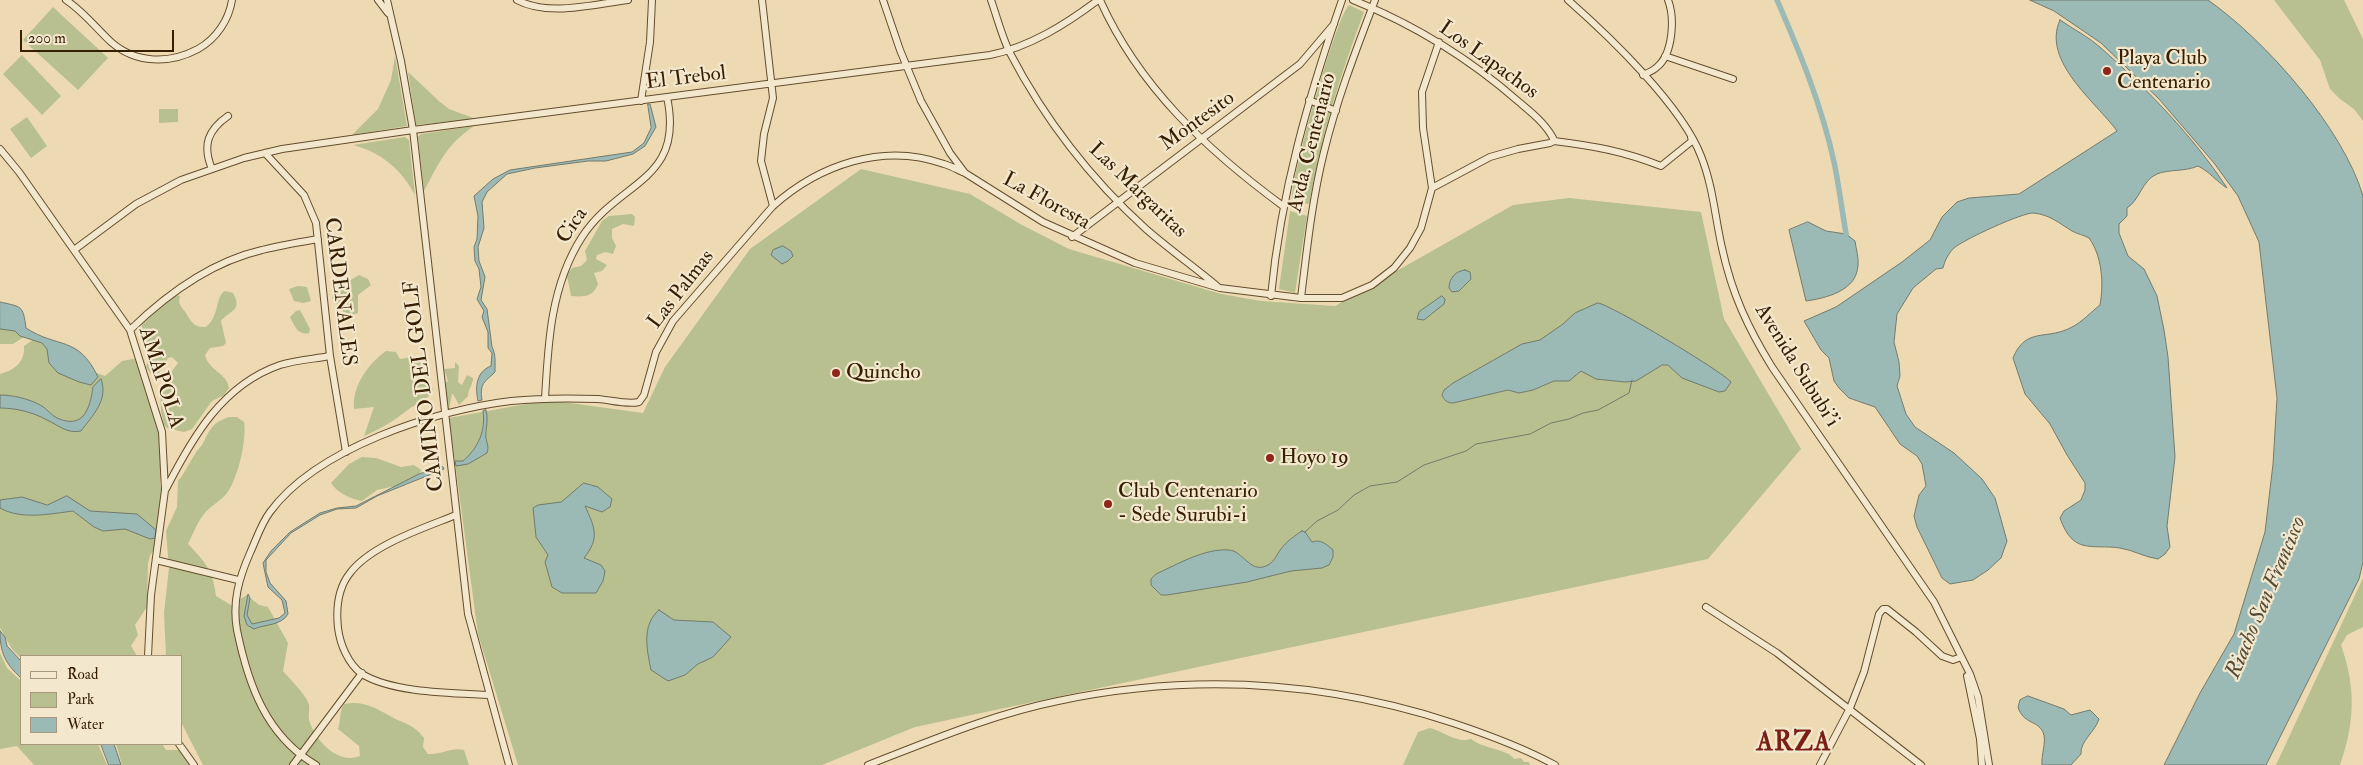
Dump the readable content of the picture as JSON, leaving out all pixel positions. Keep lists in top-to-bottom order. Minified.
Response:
{"streets":{"street":["Los Lapachos","El Trebol","Montesito","Avda. Centenario","Las Margaritas","La Floresta","Cica","Las Palmas","CARDENALES","Avenida Sububi'i","AMAPOLA","CAMINO DEL GOLF"]},"crossings":[["Los Lapachos","Avda. Centenario"],["El Trebol","Las Margaritas"],["El Trebol","La Floresta"],["El Trebol","Cica"],["El Trebol","CARDENALES"],["El Trebol","AMAPOLA"],["El Trebol","CAMINO DEL GOLF"],["Montesito","Avda. Centenario"],["Montesito","Las Margaritas"],["Montesito","La Floresta"],["Avda. Centenario","La Floresta"],["Las Margaritas","La Floresta"],["La Floresta","Las Palmas"],["Cica","Las Palmas"],["Las Palmas","CARDENALES"],["Las Palmas","CAMINO DEL GOLF"]],"districts":["ARZA"],"water":["Riacho San Francisco"],"places":["Playa Club Centenario","Quincho","Hoyo 19","Club Centenario - Sede Surubi-i"],"legend":["Road","Park","Water"],"scale_bar":"200 m"}
